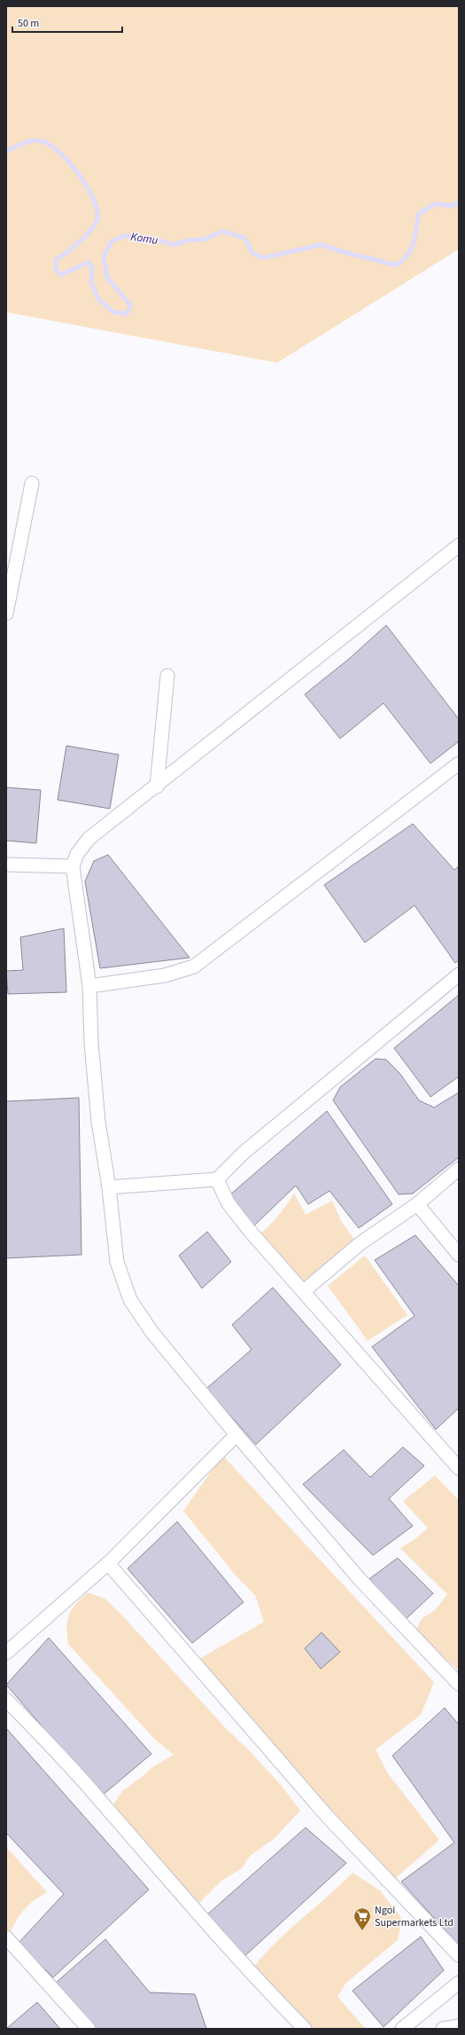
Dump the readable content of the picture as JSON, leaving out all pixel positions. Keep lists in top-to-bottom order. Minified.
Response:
{"water":["Komu"],"places":{"supermarket":["Ngoi Supermarkets Ltd"]},"scale_bar":"50 m"}
